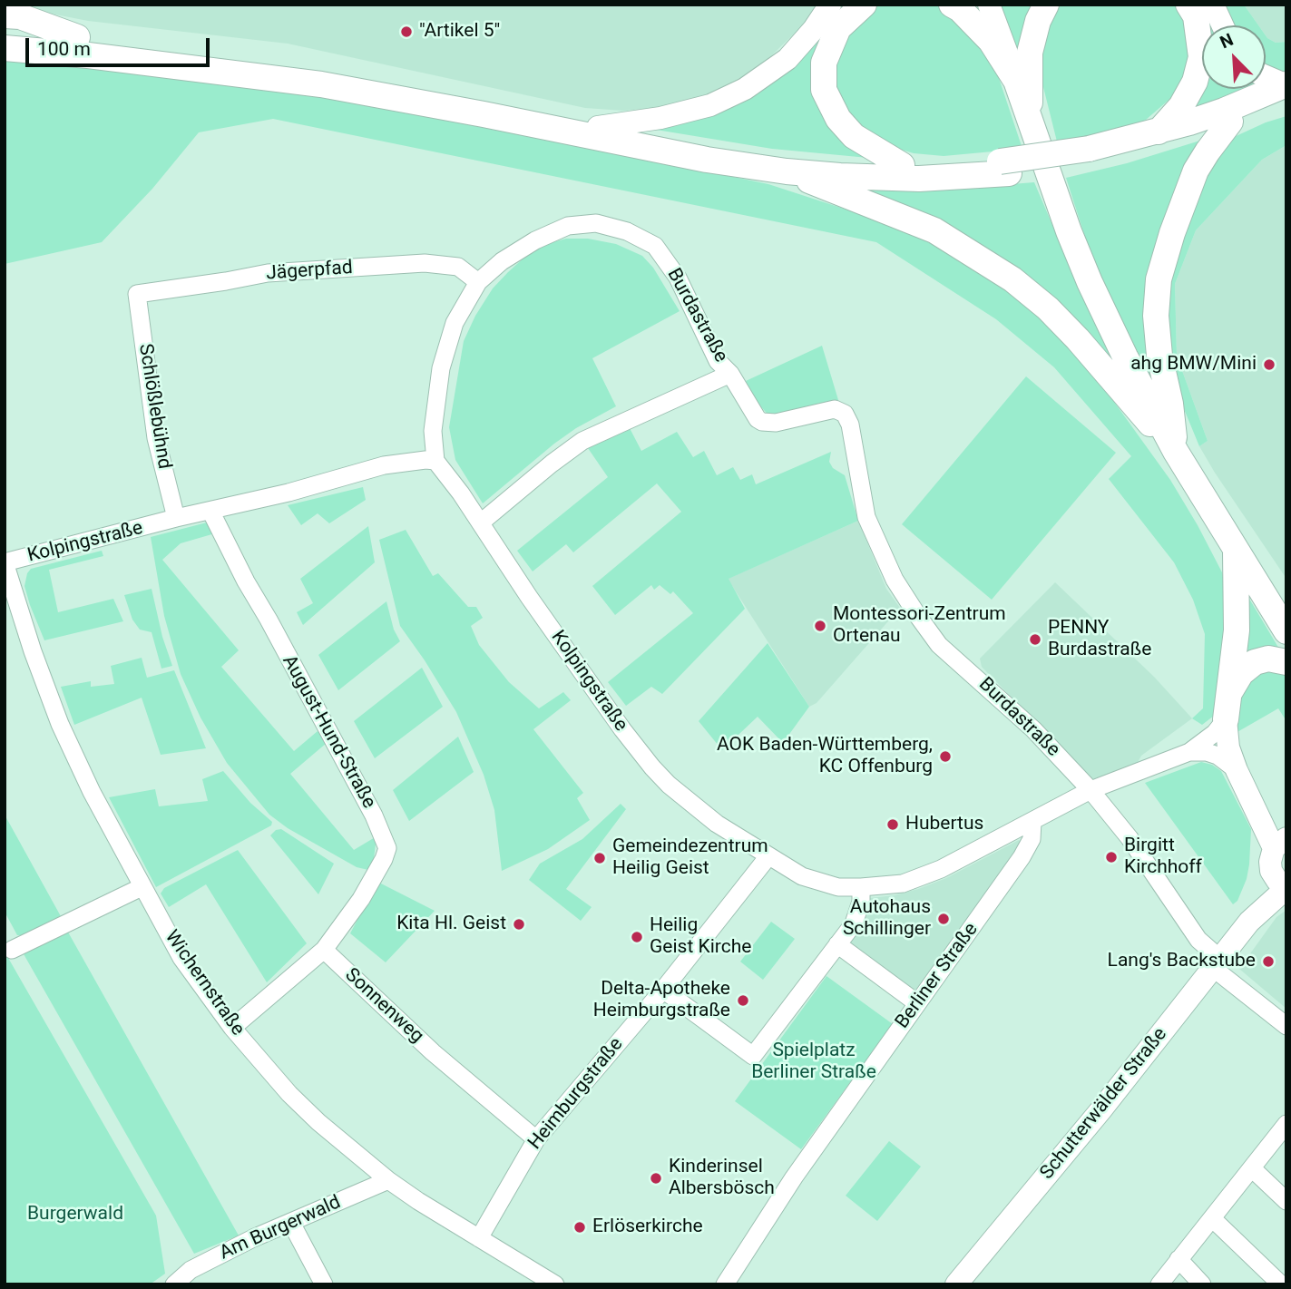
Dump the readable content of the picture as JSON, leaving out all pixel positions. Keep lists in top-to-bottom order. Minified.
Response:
{"streets":{"main road":["Schutterwälder Straße"],"street":["Jägerpfad","Burdastraße","Schlößlebühnd","Kolpingstraße","August-Hund-Straße","Berliner Straße","Wichernstraße","Sonnenweg","Heimburgstraße","Am Burgerwald"]},"crossings":[["Jägerpfad","Burdastraße"],["Jägerpfad","Schlößlebühnd"],["Burdastraße","Kolpingstraße"],["Burdastraße","Schutterwälder Straße"],["Schlößlebühnd","Kolpingstraße"],["Kolpingstraße","August-Hund-Straße"],["Kolpingstraße","Berliner Straße"],["Kolpingstraße","Wichernstraße"],["Kolpingstraße","Heimburgstraße"],["August-Hund-Straße","Sonnenweg"],["Wichernstraße","Heimburgstraße"],["Wichernstraße","Am Burgerwald"],["Sonnenweg","Heimburgstraße"]],"parks":["Spielplatz Berliner Straße","Burgerwald"],"places":["\"Artikel 5\"","ahg BMW/Mini","Montessori-Zentrum Ortenau","PENNY Burdastraße","AOK Baden-Württemberg, KC Offenburg","Hubertus","Birgitt Kirchhoff","Gemeindezentrum Heilig Geist","Autohaus Schillinger","Kita Hl. Geist","Heilig Geist Kirche","Lang's Backstube","Delta-Apotheke Heimburgstraße","Kinderinsel Albersbösch","Erlöserkirche"],"scale_bar":"100 m","north":"top left"}
